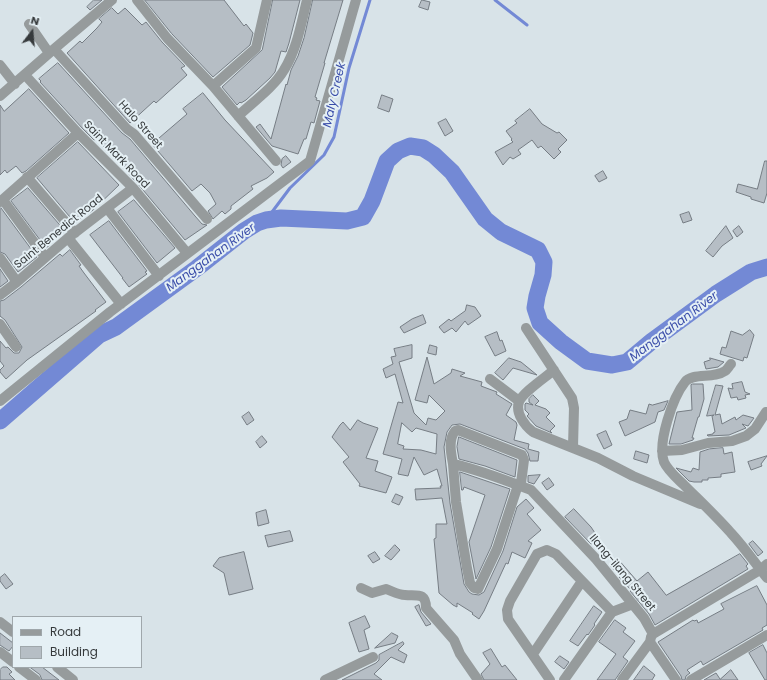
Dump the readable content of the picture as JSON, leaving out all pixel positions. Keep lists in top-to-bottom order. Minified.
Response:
{"streets":{"street":["Halo Street","Saint Mark Road","Saint Benedict Road","Ilang-ilang Street"]},"crossings":[["Saint Mark Road","Saint Benedict Road"]],"water":["Maly Creek","Manggahan River"],"legend":["Road","Building"],"north":"top"}
